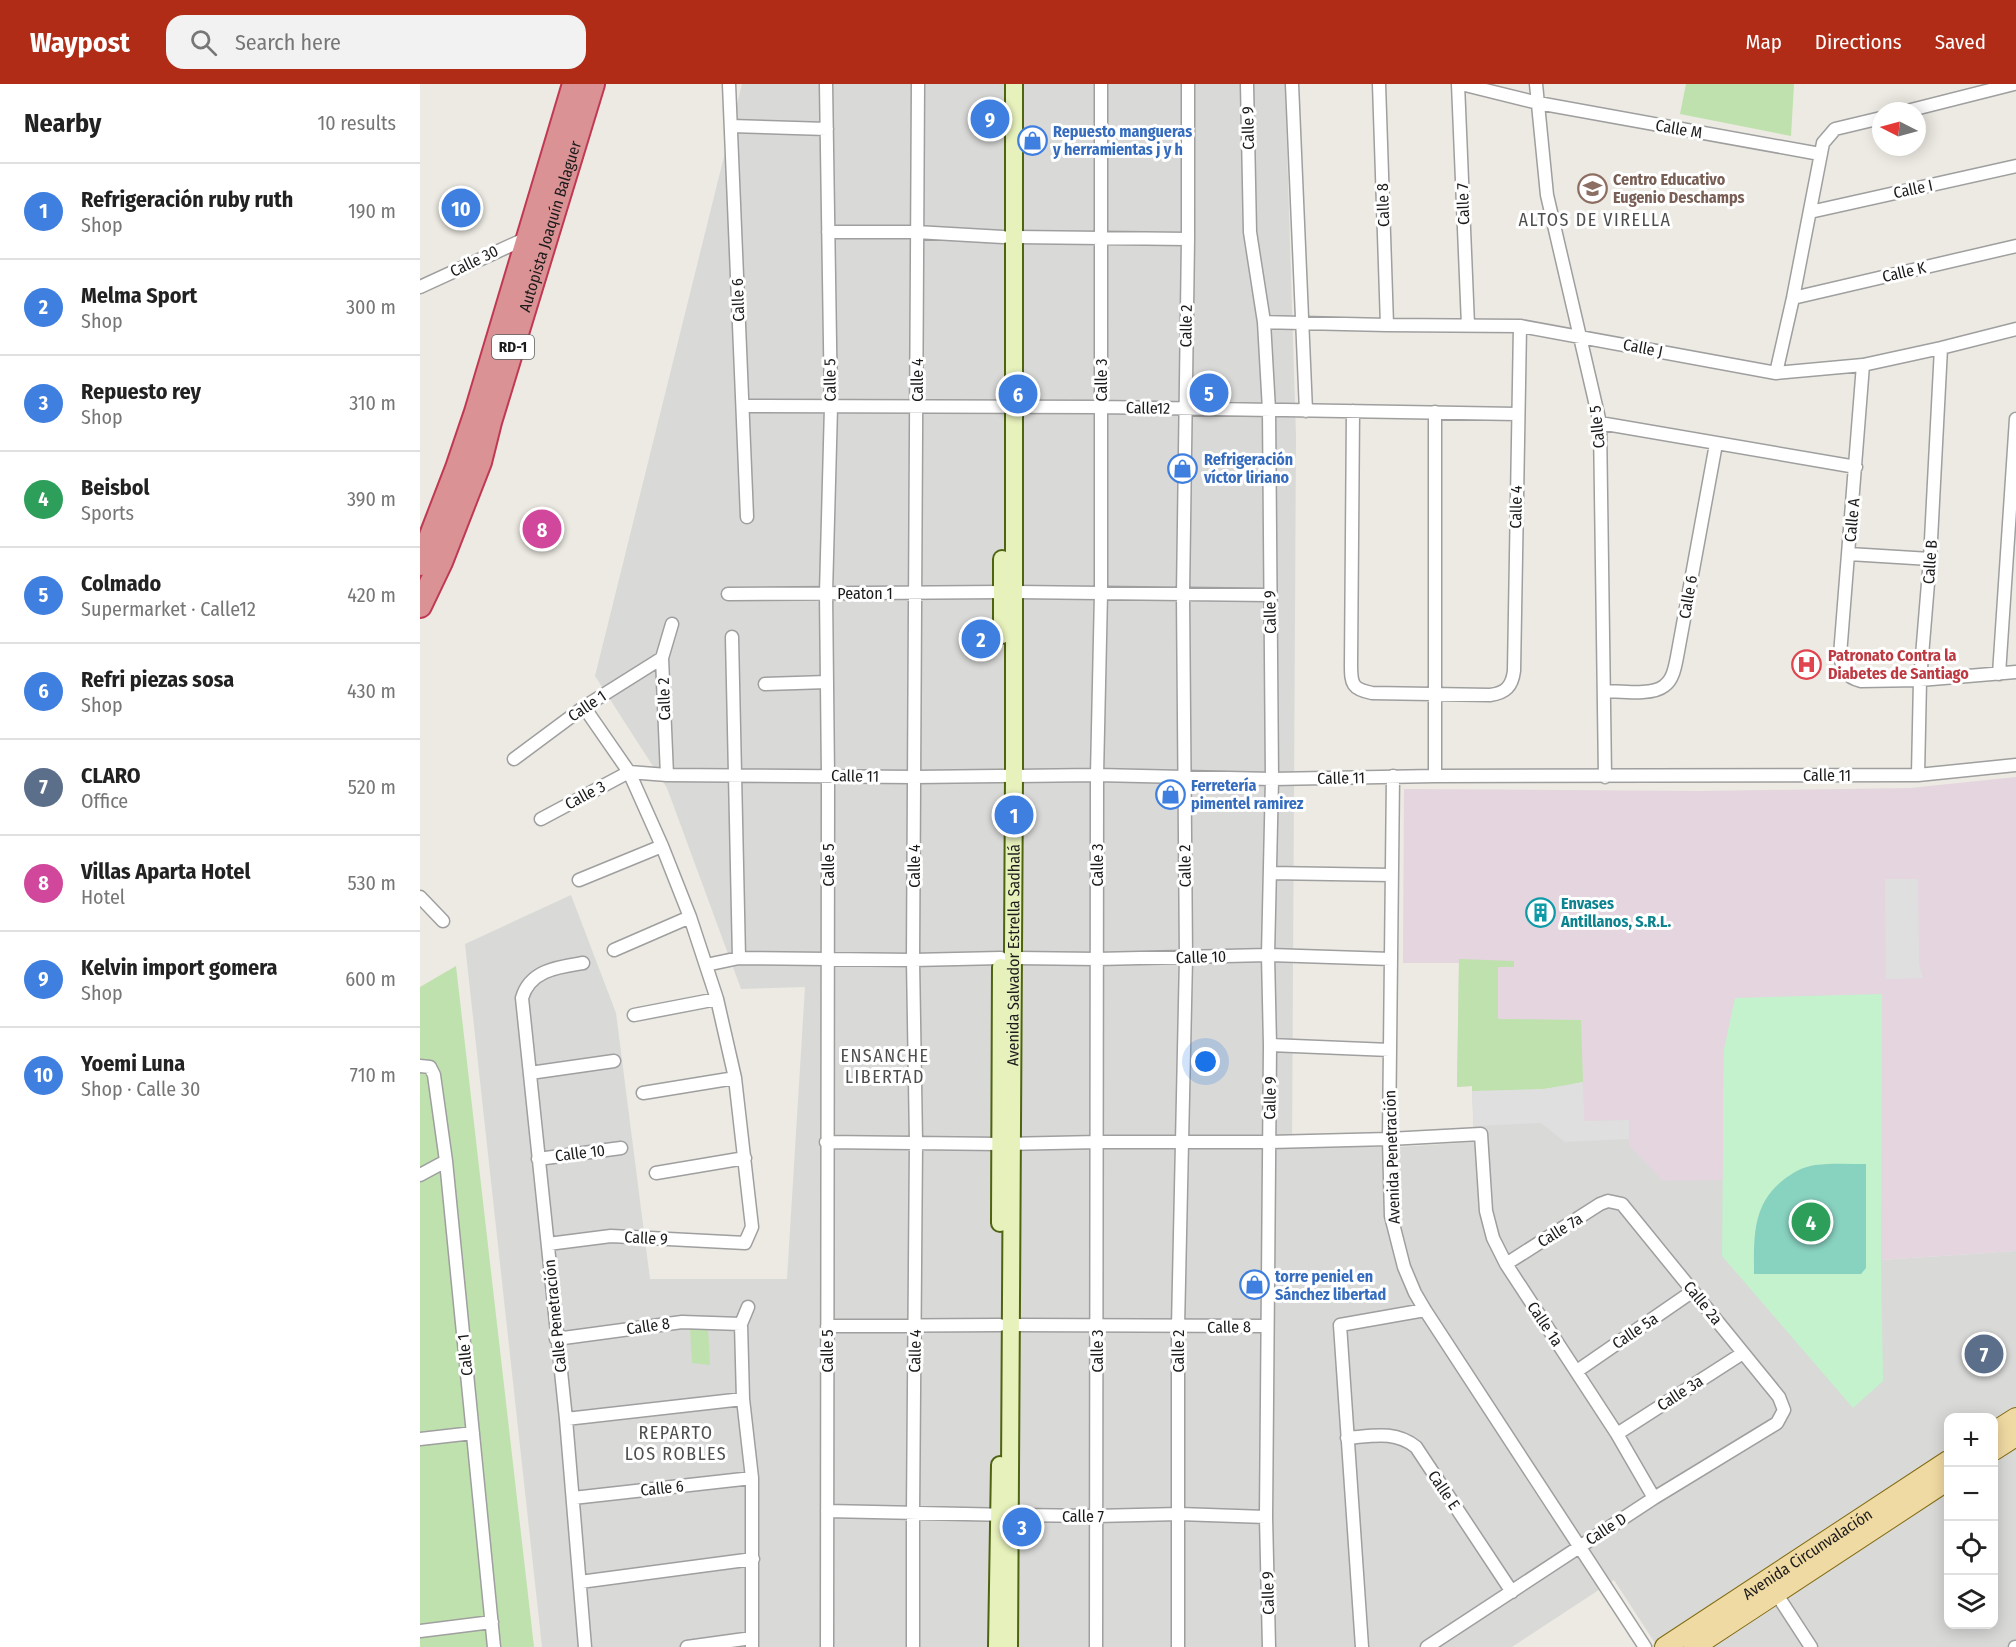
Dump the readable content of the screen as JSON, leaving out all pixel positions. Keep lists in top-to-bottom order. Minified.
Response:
{"streets":{"highway":["Autopista Joaquín Balaguer","RD-1"],"main road":["Avenida Salvador Estrella Sadhalá","Avenida Circunvalación"],"street":["Calle 9","Calle M","Calle I","Calle 7","Calle 8","Calle 30","Calle K","Calle 6","Calle 2","Calle J","Calle 5","Calle 4","Calle 3","Calle12","Calle A","Calle B","Peaton 1","Calle 1","Calle 11","Calle 10","Avenida Penetración","Calle 7a","Calle 2a","Calle Penetración","Calle 1a","Calle 5a","Calle 3a","Calle E","Calle D"]},"crossings":[["Calle 9","Calle 7"],["Calle 9","Calle 8"],["Calle 9","Calle 2"],["Calle 9","Calle J"],["Calle 9","Calle 5"],["Calle 9","Calle 4"],["Calle 9","Calle 3"],["Calle 9","Calle12"],["Calle 9","Peaton 1"],["Calle 9","Calle 11"],["Calle 9","Avenida Salvador Estrella Sadhalá"],["Calle 9","Calle 10"],["Calle 9","Avenida Penetración"],["Calle 9","Calle Penetración"],["Calle 9","Calle 1a"],["Calle M","Calle 7"],["Calle M","Calle 5"],["Calle 7","Calle 2"],["Calle 7","Calle J"],["Calle 7","Calle 5"],["Calle 7","Calle 4"],["Calle 7","Calle 3"],["Calle 7","Avenida Salvador Estrella Sadhalá"],["Calle 8","Calle 2"],["Calle 8","Calle J"],["Calle 8","Calle 5"],["Calle 8","Calle 4"],["Calle 8","Calle 3"],["Calle 8","Avenida Salvador Estrella Sadhalá"],["Calle 8","Calle Penetración"],["Autopista Joaquín Balaguer","Calle 30"],["Calle 6","Calle 5"],["Calle 6","Calle12"],["Calle 6","Calle Penetración"],["Calle 2","Calle12"],["Calle 2","Peaton 1"],["Calle 2","Calle 1"],["Calle 2","Calle 11"],["Calle 2","Calle 10"],["Calle J","Calle 5"],["Calle J","Calle 4"],["Calle J","Calle A"],["Calle J","Calle B"],["Calle 5","Calle12"],["Calle 5","Peaton 1"],["Calle 5","Calle 11"],["Calle 5","Calle 10"],["Calle 4","Calle12"],["Calle 4","Peaton 1"],["Calle 4","Calle 11"],["Calle 4","Calle 10"],["Calle 3","Calle12"],["Calle 3","Peaton 1"],["Calle 3","Calle 11"],["Calle 3","Calle 10"],["Calle12","Avenida Salvador Estrella Sadhalá"],["Calle A","Calle B"],["Calle B","Calle 11"],["Peaton 1","Avenida Salvador Estrella Sadhalá"],["Calle 11","Avenida Salvador Estrella Sadhalá"],["Calle 11","Avenida Penetración"],["Avenida Salvador Estrella Sadhalá","Calle 10"],["Calle 10","Avenida Penetración"],["Calle 10","Calle Penetración"],["Avenida Penetración","Calle D"],["Calle 7a","Calle 2a"],["Calle 7a","Calle 1a"],["Calle 2a","Calle 5a"],["Calle 2a","Calle 3a"],["Calle 2a","Calle D"],["Calle 1a","Calle 5a"],["Calle 1a","Calle 3a"],["Calle 1a","Calle D"],["Calle E","Calle D"]],"districts":["ALTOS DE VIRELLA","ENSANCHE LIBERTAD","REPARTO LOS ROBLES"],"places":{"shop":["Repuesto mangueras y herramientas j y h","Refrigeración víctor liriano","Ferretería pimentel ramirez","torre peniel en Sánchez libertad"],"school or university":["Centro Educativo Eugenio Deschamps"],"hospital":["Patronato Contra la Diabetes de Santiago"],"building":["Envases Antillanos, S.R.L."]},"north":"left","page":{"header":"Waypost","search":"Search here","nav":["Map","Directions","Saved"],"heading":["Nearby","10 results"],"pins":["9","10","5","6","8","2","1","4","7","3"],"list":[{"mark":"1","name":"Refrigeración ruby ruth","note":"Shop","value":"190 m"},{"mark":"2","name":"Melma Sport","note":"Shop","value":"300 m"},{"mark":"3","name":"Repuesto rey","note":"Shop","value":"310 m"},{"mark":"4","name":"Beisbol","note":"Sports","value":"390 m"},{"mark":"5","name":"Colmado","note":"Supermarket · Calle12","value":"420 m"},{"mark":"6","name":"Refri piezas sosa","note":"Shop","value":"430 m"},{"mark":"7","name":"CLARO","note":"Office","value":"520 m"},{"mark":"8","name":"Villas Aparta Hotel","note":"Hotel","value":"530 m"},{"mark":"9","name":"Kelvin import gomera","note":"Shop","value":"600 m"},{"mark":"10","name":"Yoemi Luna","note":"Shop · Calle 30","value":"710 m"}],"map_buttons":["+","−"]}}
